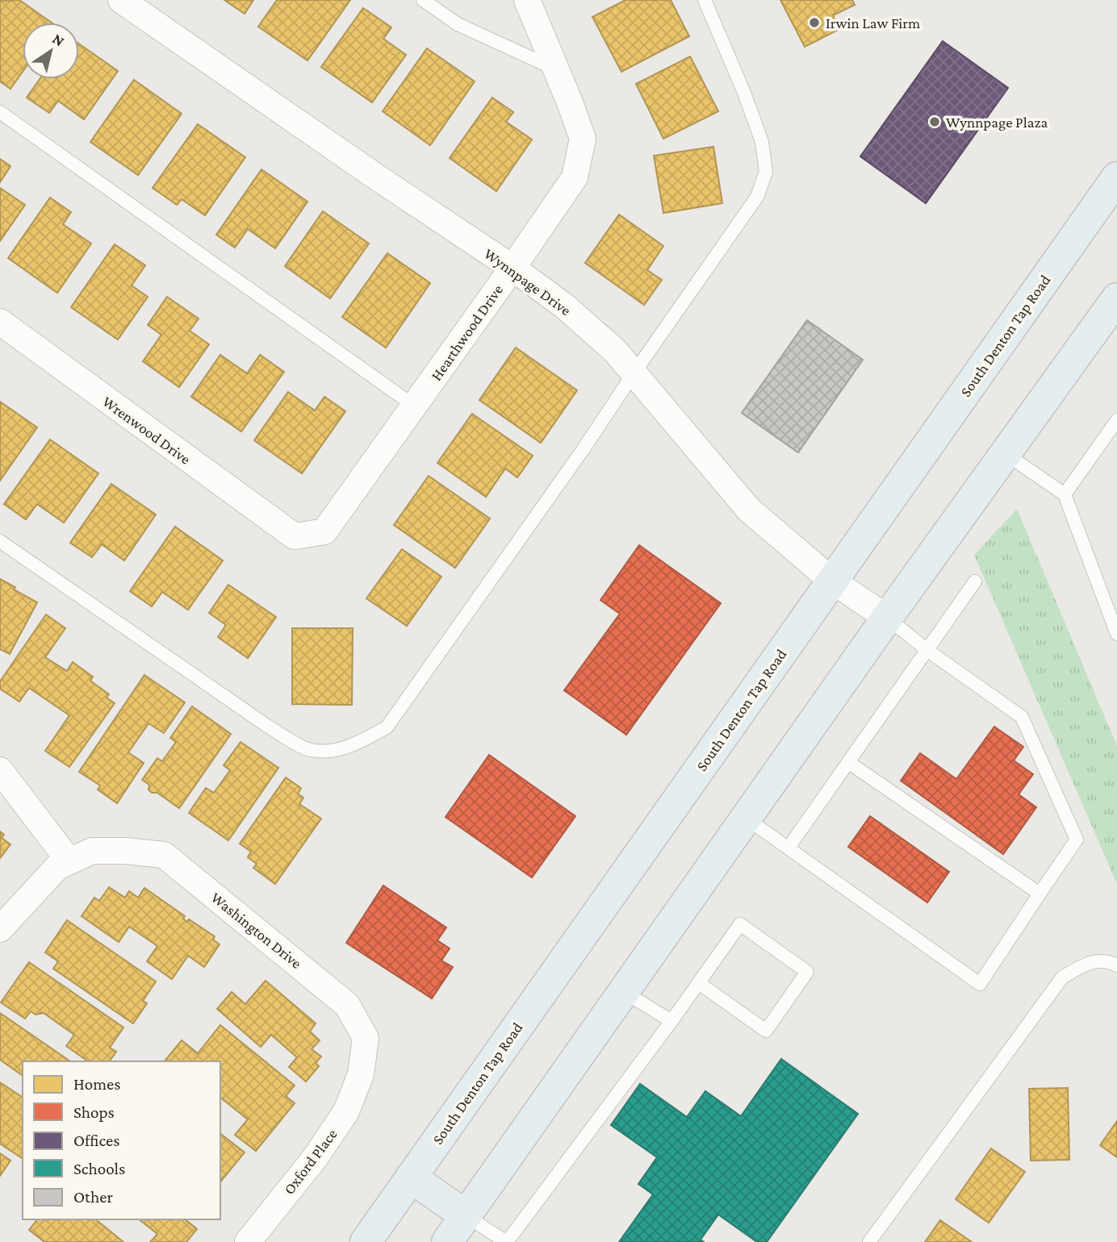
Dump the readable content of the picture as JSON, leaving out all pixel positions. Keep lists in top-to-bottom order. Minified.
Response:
{"streets":{"main road":["South Denton Tap Road"],"street":["Wynnpage Drive","Hearthwood Drive","Wrenwood Drive","Washington Drive","Oxford Place"]},"crossings":[["Wynnpage Drive","Hearthwood Drive"],["Wynnpage Drive","South Denton Tap Road"],["Hearthwood Drive","Wrenwood Drive"],["Washington Drive","Oxford Place"]],"places":["Irwin Law Firm","Wynnpage Plaza"],"legend":["Homes","Shops","Offices","Schools","Other"],"north":"top right"}
